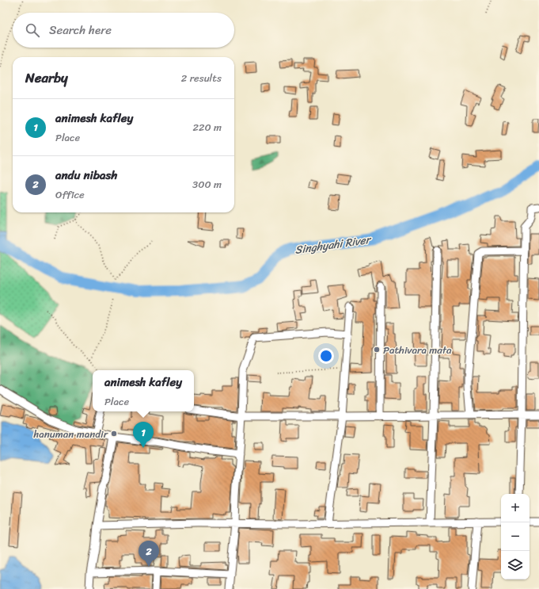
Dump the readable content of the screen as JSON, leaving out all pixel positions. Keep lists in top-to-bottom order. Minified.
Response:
{"water":["Singhyahi River"],"places":["Pathivara mata","hanuman mandir"],"page":{"search":"Search here","heading":["Nearby","2 results"],"list":[{"mark":"1","name":"animesh kafley","note":"Place","value":"220 m"},{"mark":"2","name":"andu nibash","note":"Office","value":"300 m"}],"popup":["animesh kafley","Place"],"pins":["1","2"],"map_buttons":["+","−"]}}
